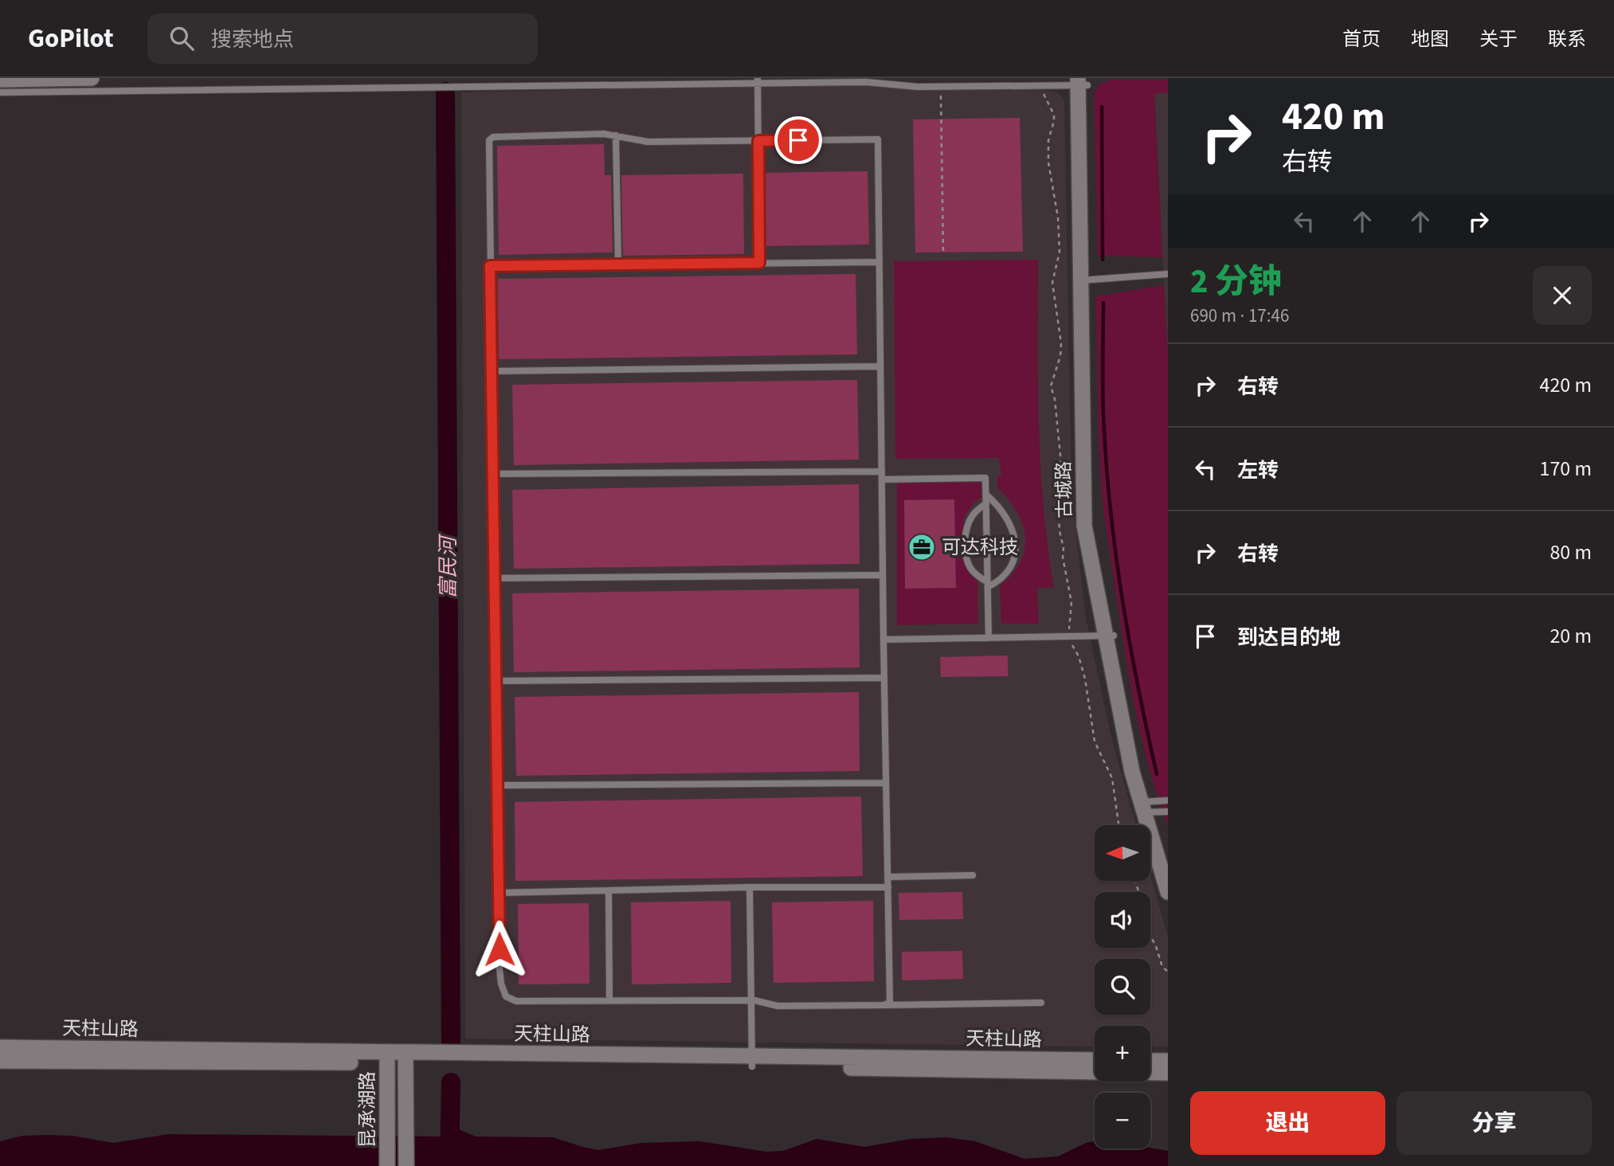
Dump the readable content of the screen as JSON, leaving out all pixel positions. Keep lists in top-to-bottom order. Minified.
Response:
{"streets":{"street":["古城路","天柱山路","昆承湖路"]},"crossings":[["天柱山路","昆承湖路"]],"water":["富民河"],"places":{"office":["可达科技"]},"north":"left","page":{"header":"GoPilot","search":"搜索地点","nav":["首页","地图","关于","联系"],"turn":["420 m","右转"],"heading":["2 分钟","690 m · 17:46"],"list":[{"name":"右转","value":"420 m"},{"name":"左转","value":"170 m"},{"name":"右转","value":"80 m"},{"name":"到达目的地","value":"20 m"}],"map_buttons":["+","−"],"buttons":["退出","分享"]}}
